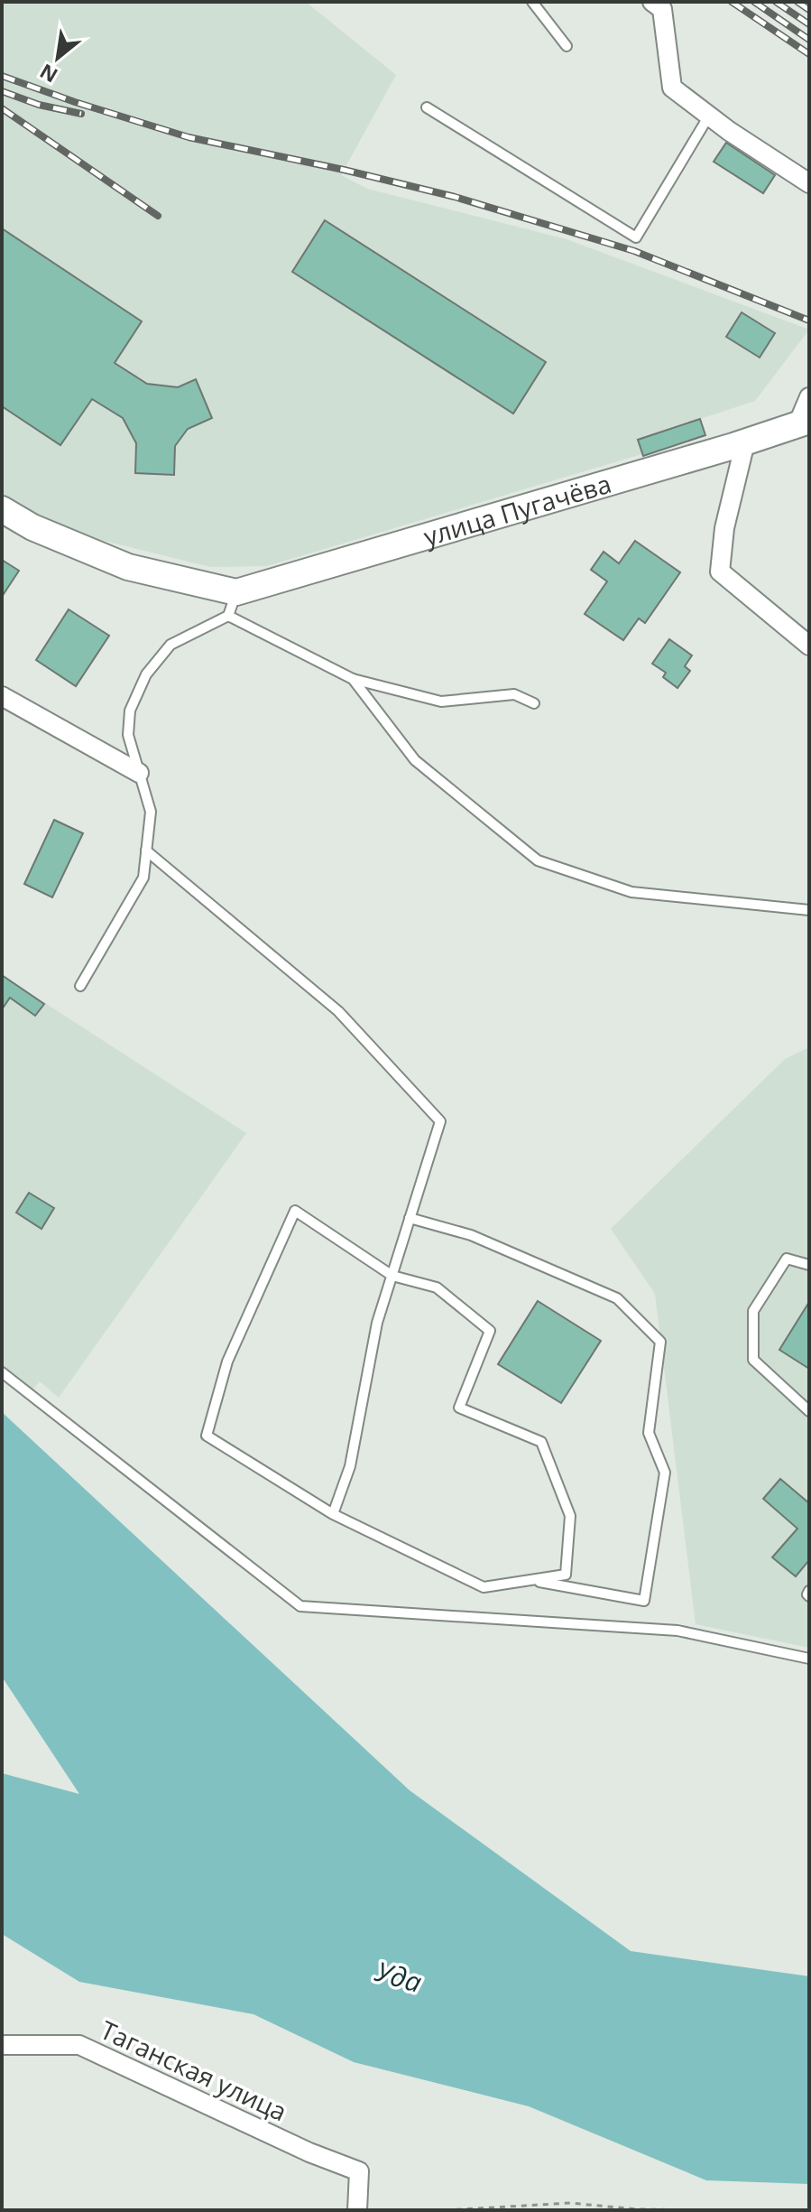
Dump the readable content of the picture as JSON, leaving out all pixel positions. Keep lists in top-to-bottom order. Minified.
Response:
{"streets":{"street":["улица Пугачёва","Таганская улица"]},"water":["Уда"],"north":"bottom left"}
